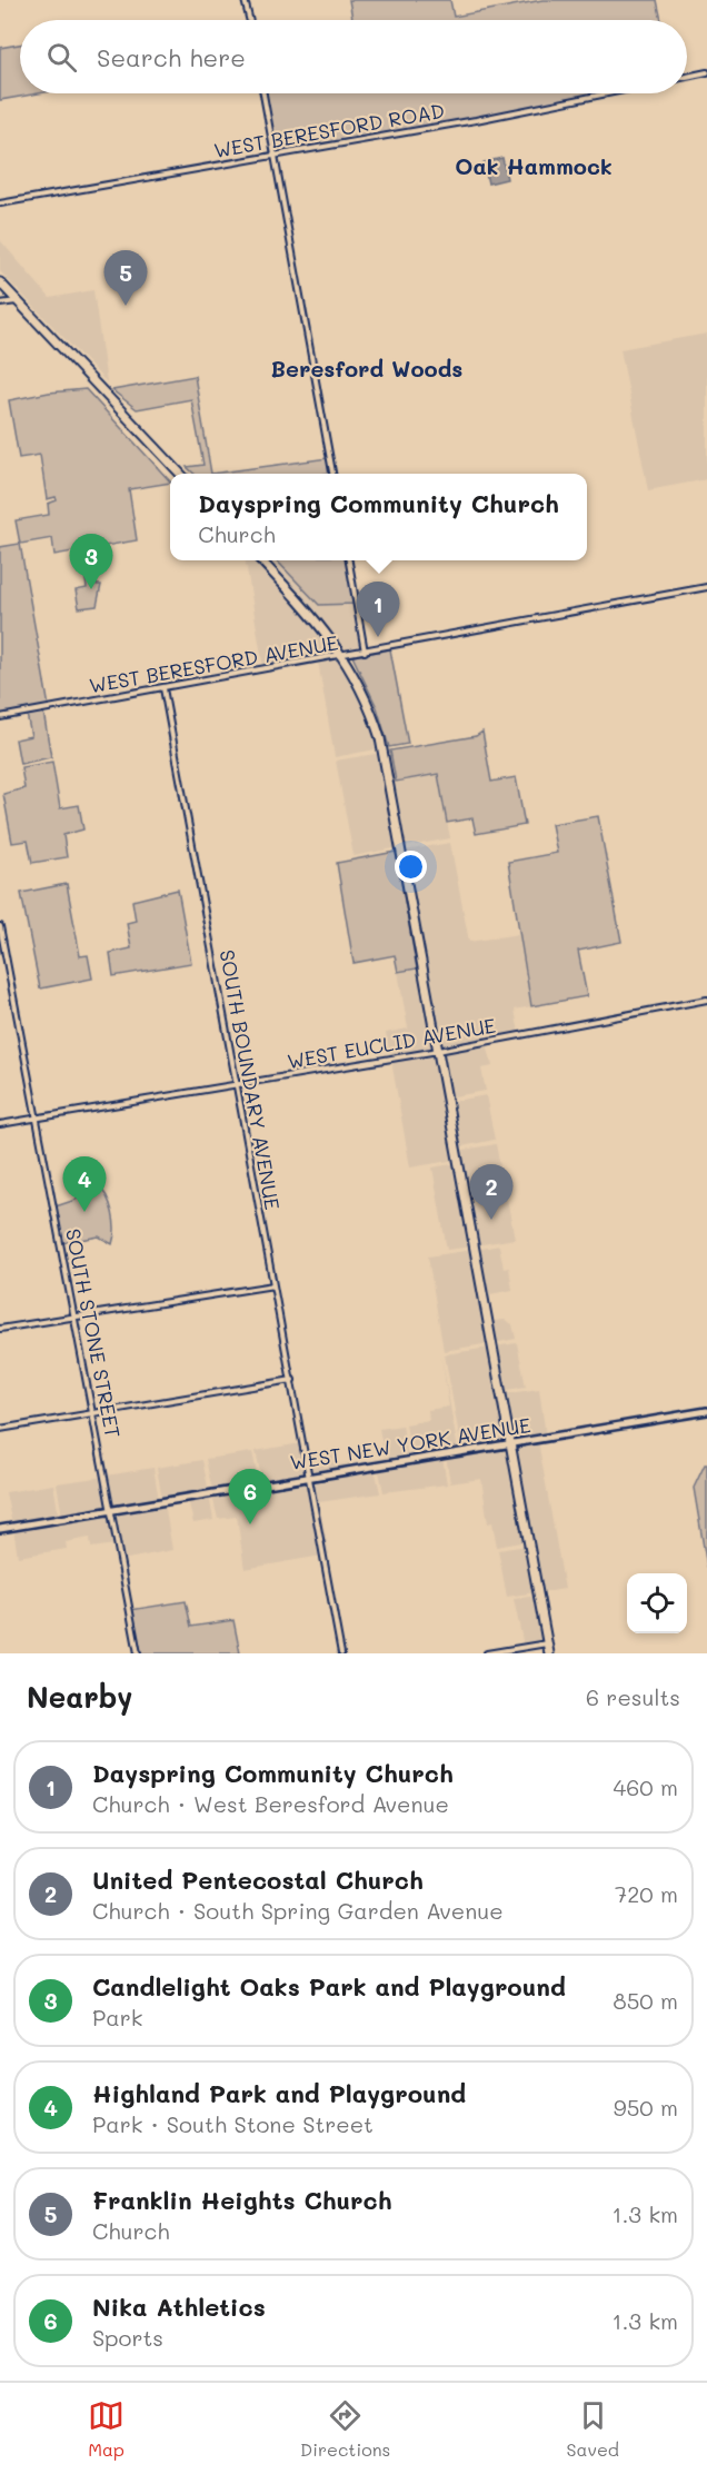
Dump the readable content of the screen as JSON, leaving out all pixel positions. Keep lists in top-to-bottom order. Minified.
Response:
{"streets":{"main road":["WEST NEW YORK AVENUE"],"street":["WEST BERESFORD ROAD","WEST BERESFORD AVENUE","WEST EUCLID AVENUE","SOUTH BOUNDARY AVENUE","SOUTH STONE STREET"]},"crossings":[["WEST BERESFORD AVENUE","SOUTH BOUNDARY AVENUE"],["WEST EUCLID AVENUE","SOUTH BOUNDARY AVENUE"],["WEST EUCLID AVENUE","SOUTH STONE STREET"],["SOUTH BOUNDARY AVENUE","WEST NEW YORK AVENUE"],["SOUTH STONE STREET","WEST NEW YORK AVENUE"]],"districts":["Oak Hammock","Beresford Woods"],"page":{"search":"Search here","pins":["5","3","1","4","2","6"],"popup":["Dayspring Community Church","Church"],"heading":["Nearby","6 results"],"list":[{"mark":"1","name":"Dayspring Community Church","note":"Church · West Beresford Avenue","value":"460 m"},{"mark":"2","name":"United Pentecostal Church","note":"Church · South Spring Garden Avenue","value":"720 m"},{"mark":"3","name":"Candlelight Oaks Park and Playground","note":"Park","value":"850 m"},{"mark":"4","name":"Highland Park and Playground","note":"Park · South Stone Street","value":"950 m"},{"mark":"5","name":"Franklin Heights Church","note":"Church","value":"1.3 km"},{"mark":"6","name":"Nika Athletics","note":"Sports","value":"1.3 km"}],"nav":["Map","Directions","Saved"]}}
